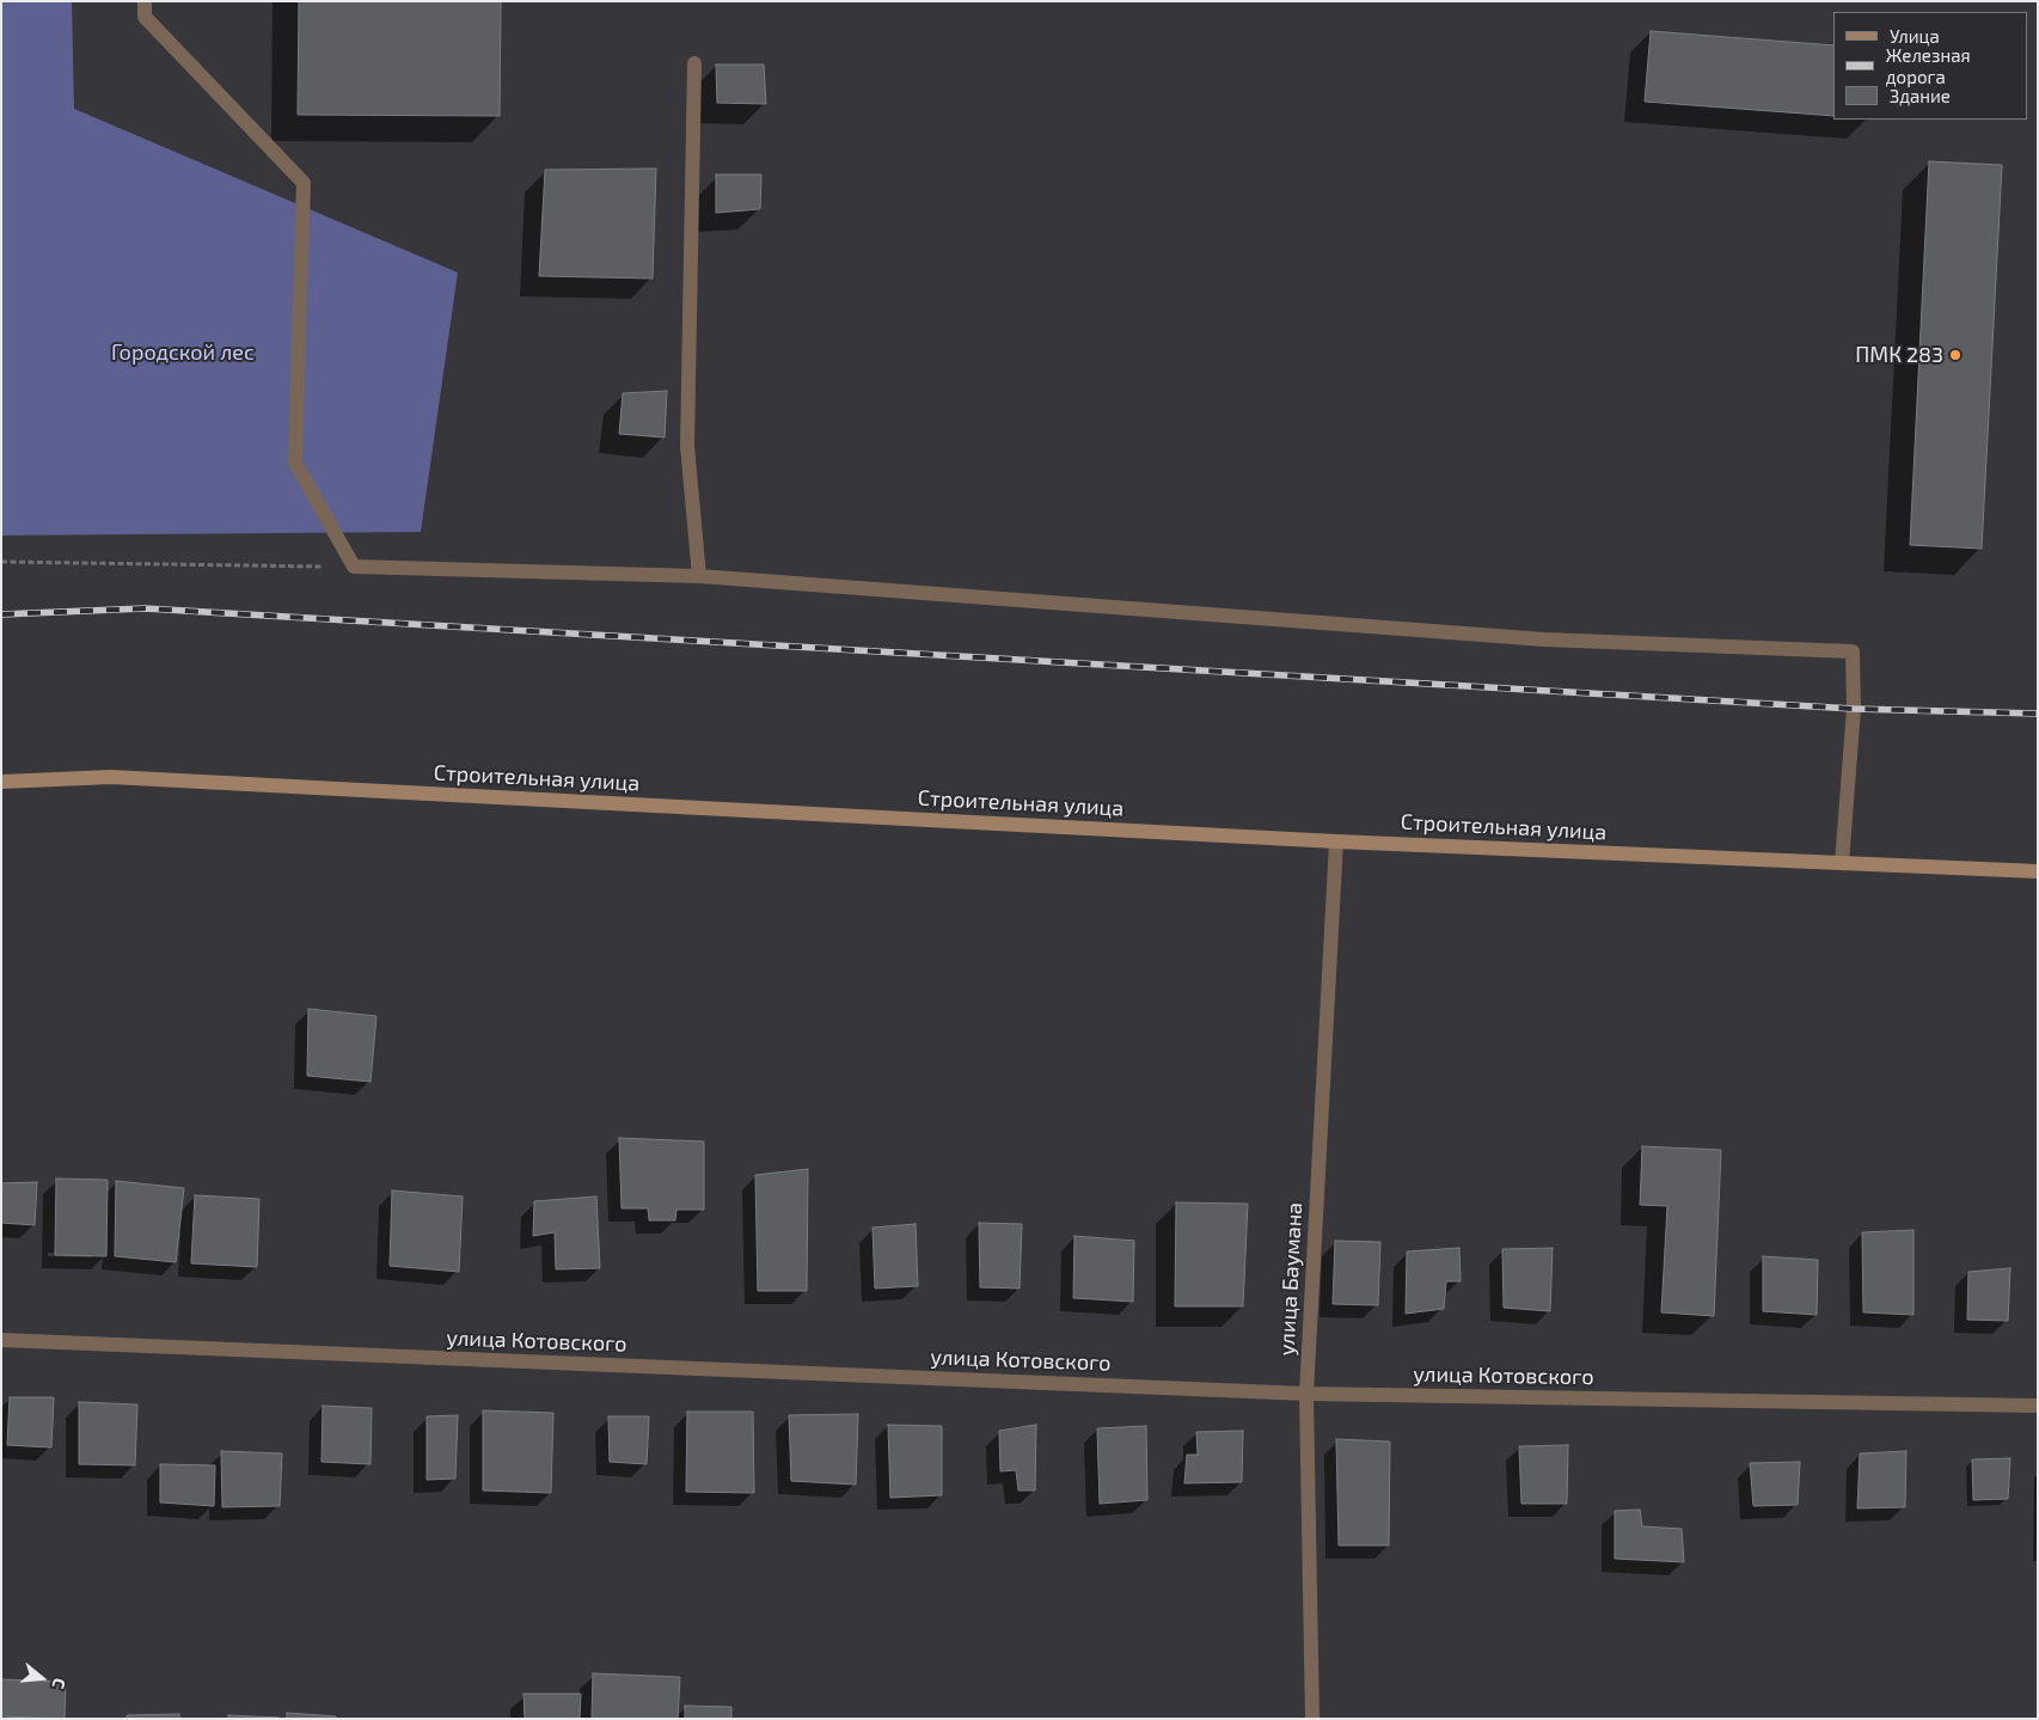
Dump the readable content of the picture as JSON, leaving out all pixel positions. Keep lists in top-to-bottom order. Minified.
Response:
{"streets":{"street":["Строительная улица","улица Баумана","улица Котовского"]},"crossings":[["Строительная улица","улица Баумана"],["улица Баумана","улица Котовского"]],"parks":["Городской лес"],"places":["ПМК 283"],"legend":["Улица","Железная дорога","Здание"],"north":"right"}
